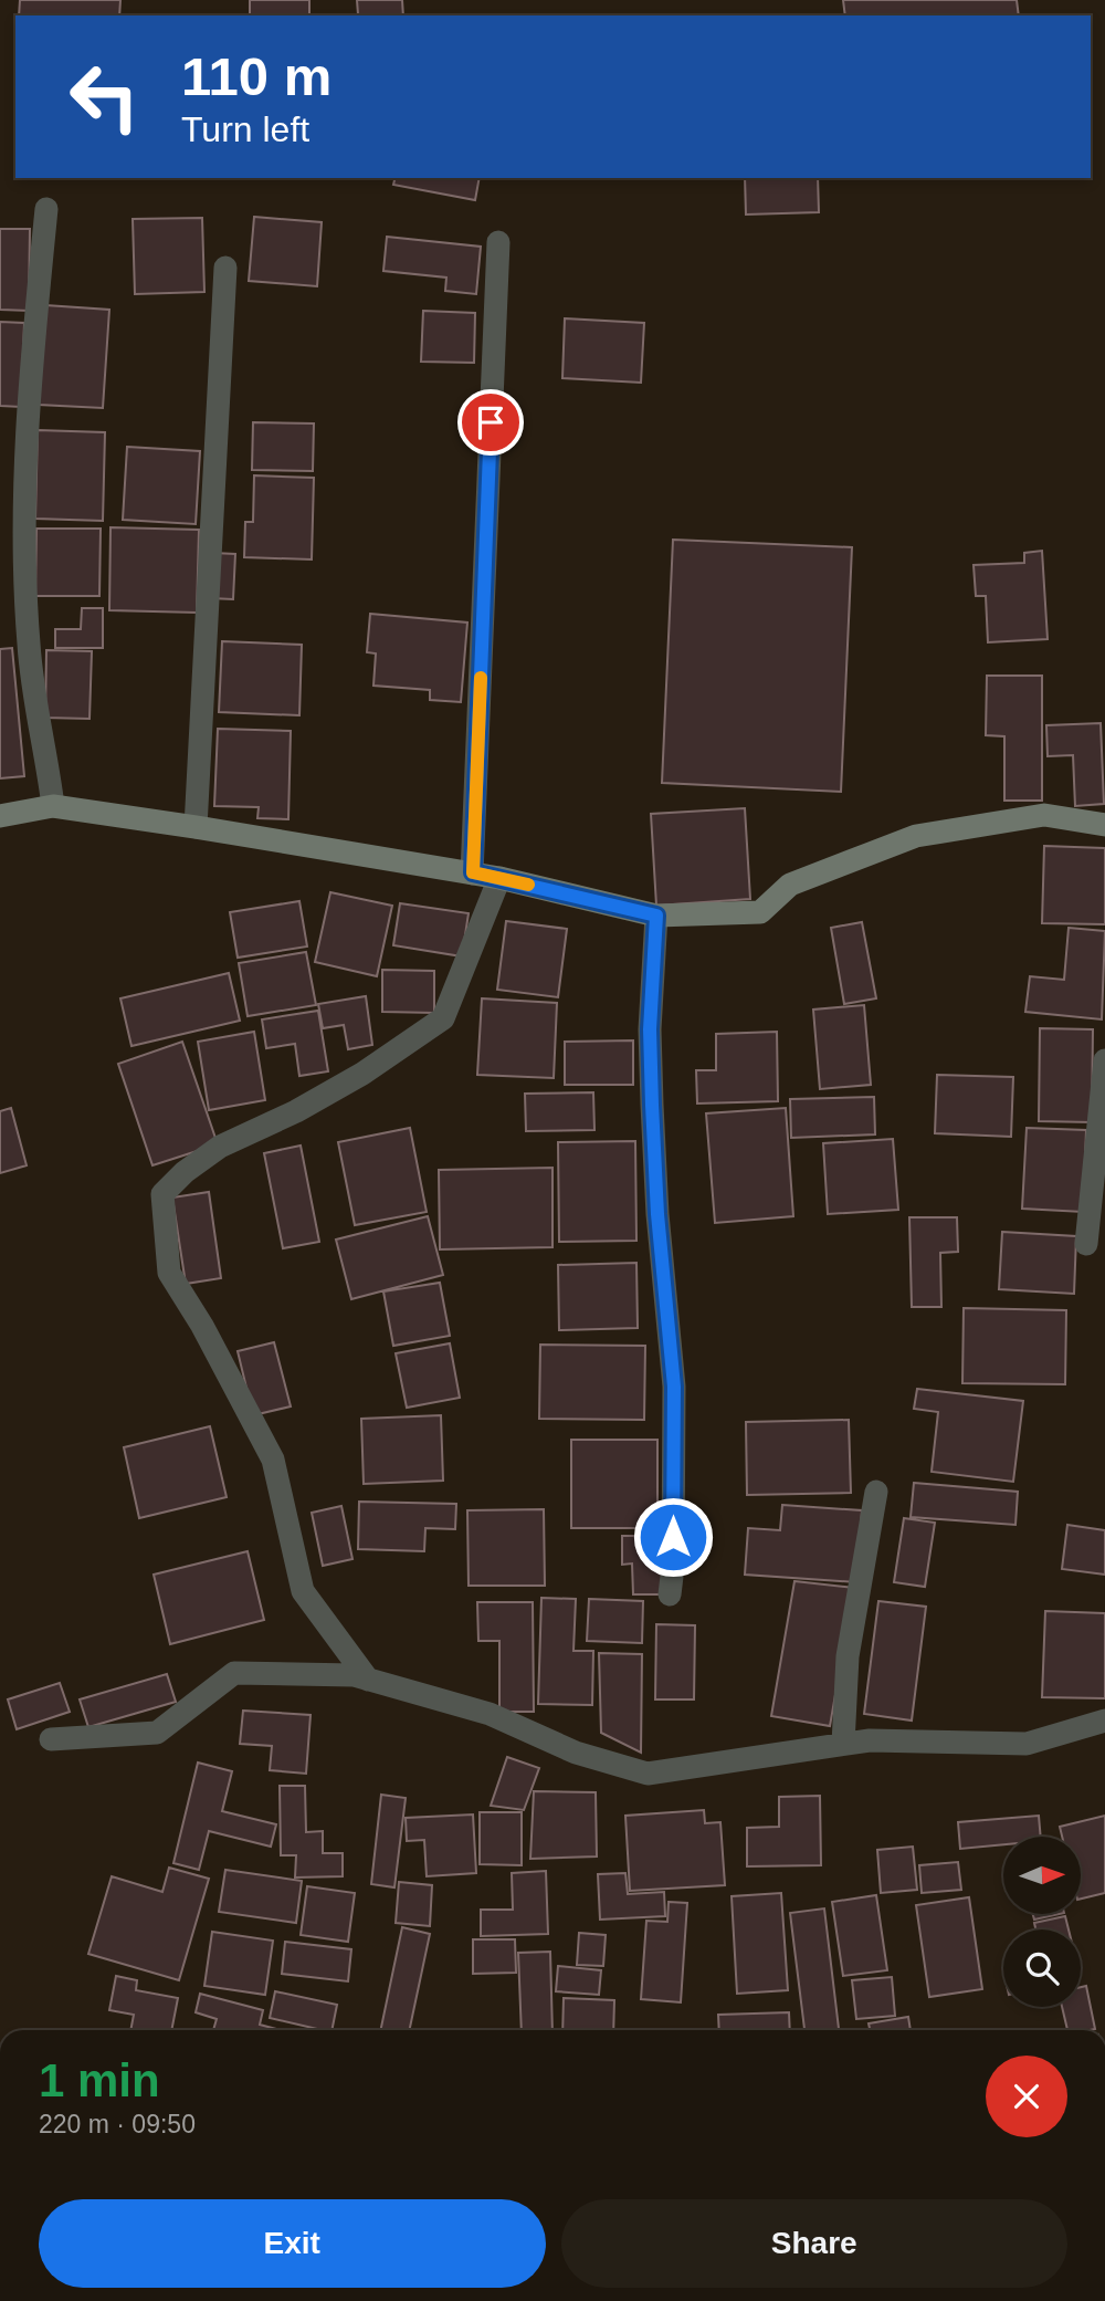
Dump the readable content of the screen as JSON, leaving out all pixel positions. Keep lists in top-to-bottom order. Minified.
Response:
{"north":"right","page":{"turn":["110 m","Turn left"],"heading":["1 min","220 m · 09:50"],"buttons":["Exit","Share"]}}
